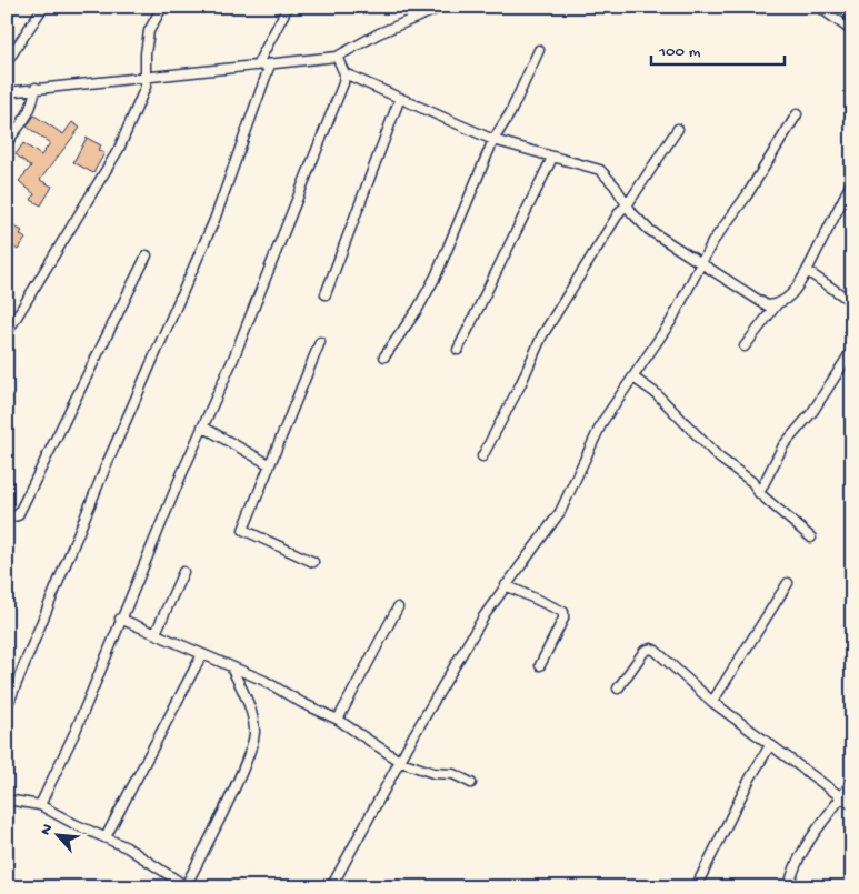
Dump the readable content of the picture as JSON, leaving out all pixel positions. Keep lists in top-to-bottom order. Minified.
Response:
{"scale_bar":"100 m","north":"top left"}
